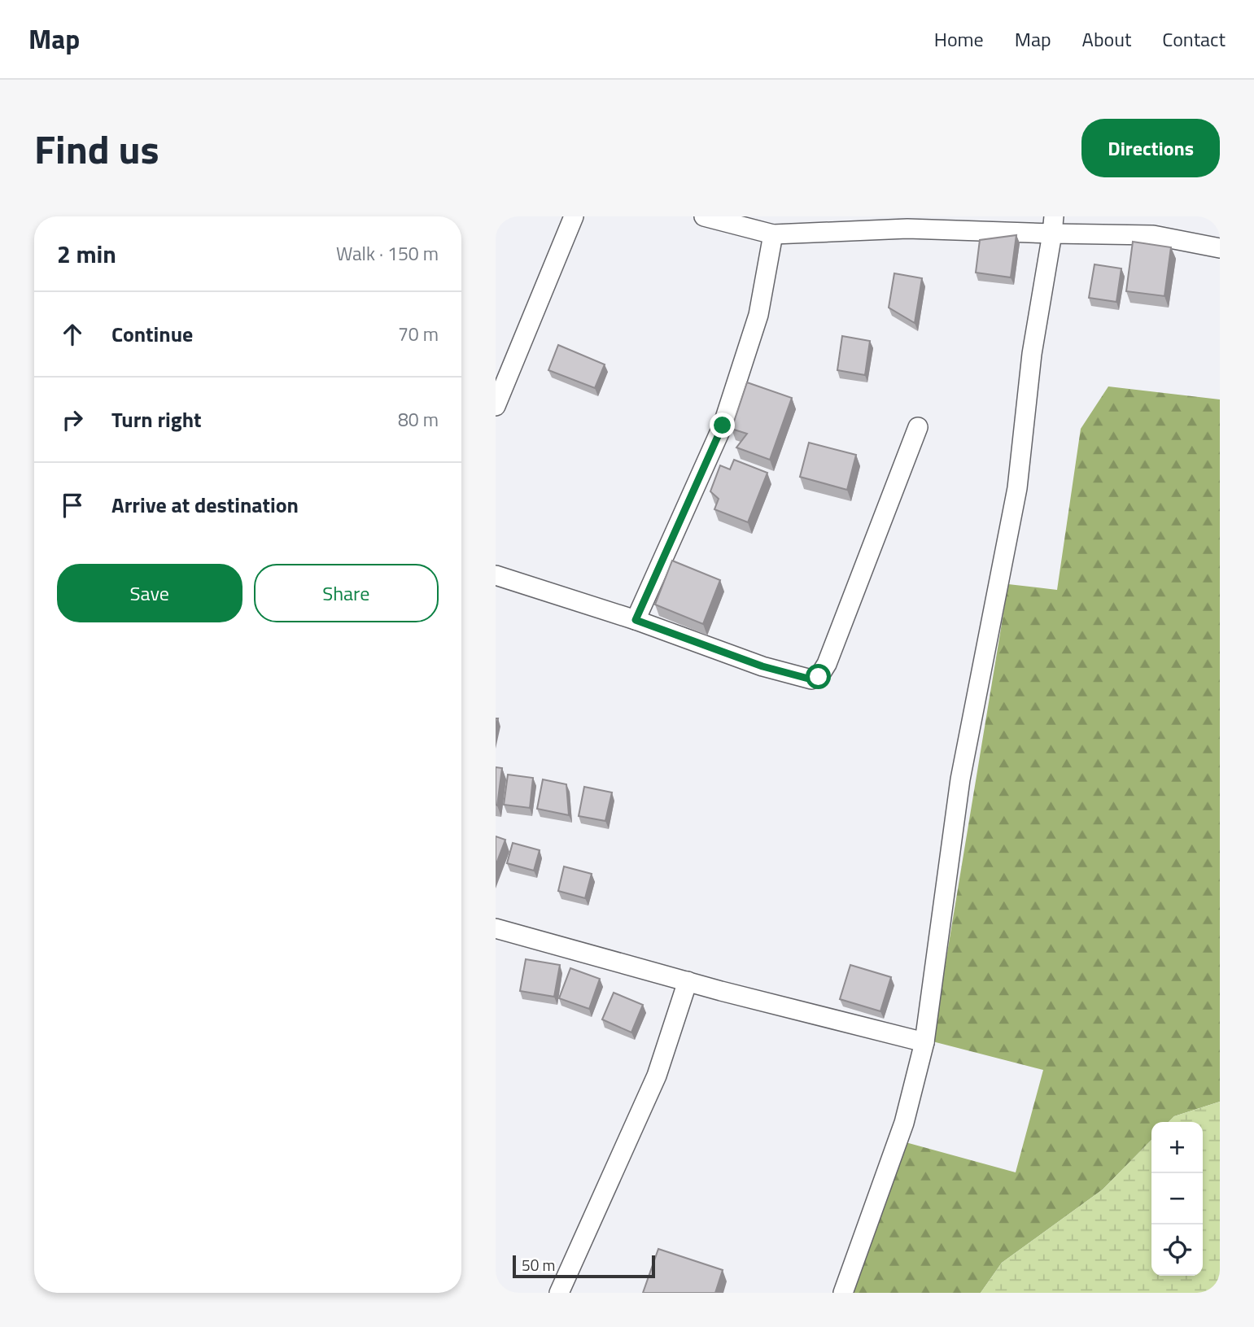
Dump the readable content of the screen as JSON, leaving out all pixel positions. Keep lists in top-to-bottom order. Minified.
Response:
{"scale_bar":"50 m","page":{"header":"Map","nav":["Home","Map","About","Contact"],"title":"Find us","buttons":["Directions",["Save","Share"]],"heading":["2 min","Walk · 150 m"],"list":[["Continue","70 m"],["Turn right","80 m"],"Arrive at destination"],"map_buttons":["+","−"],"scale":"50 m"}}
